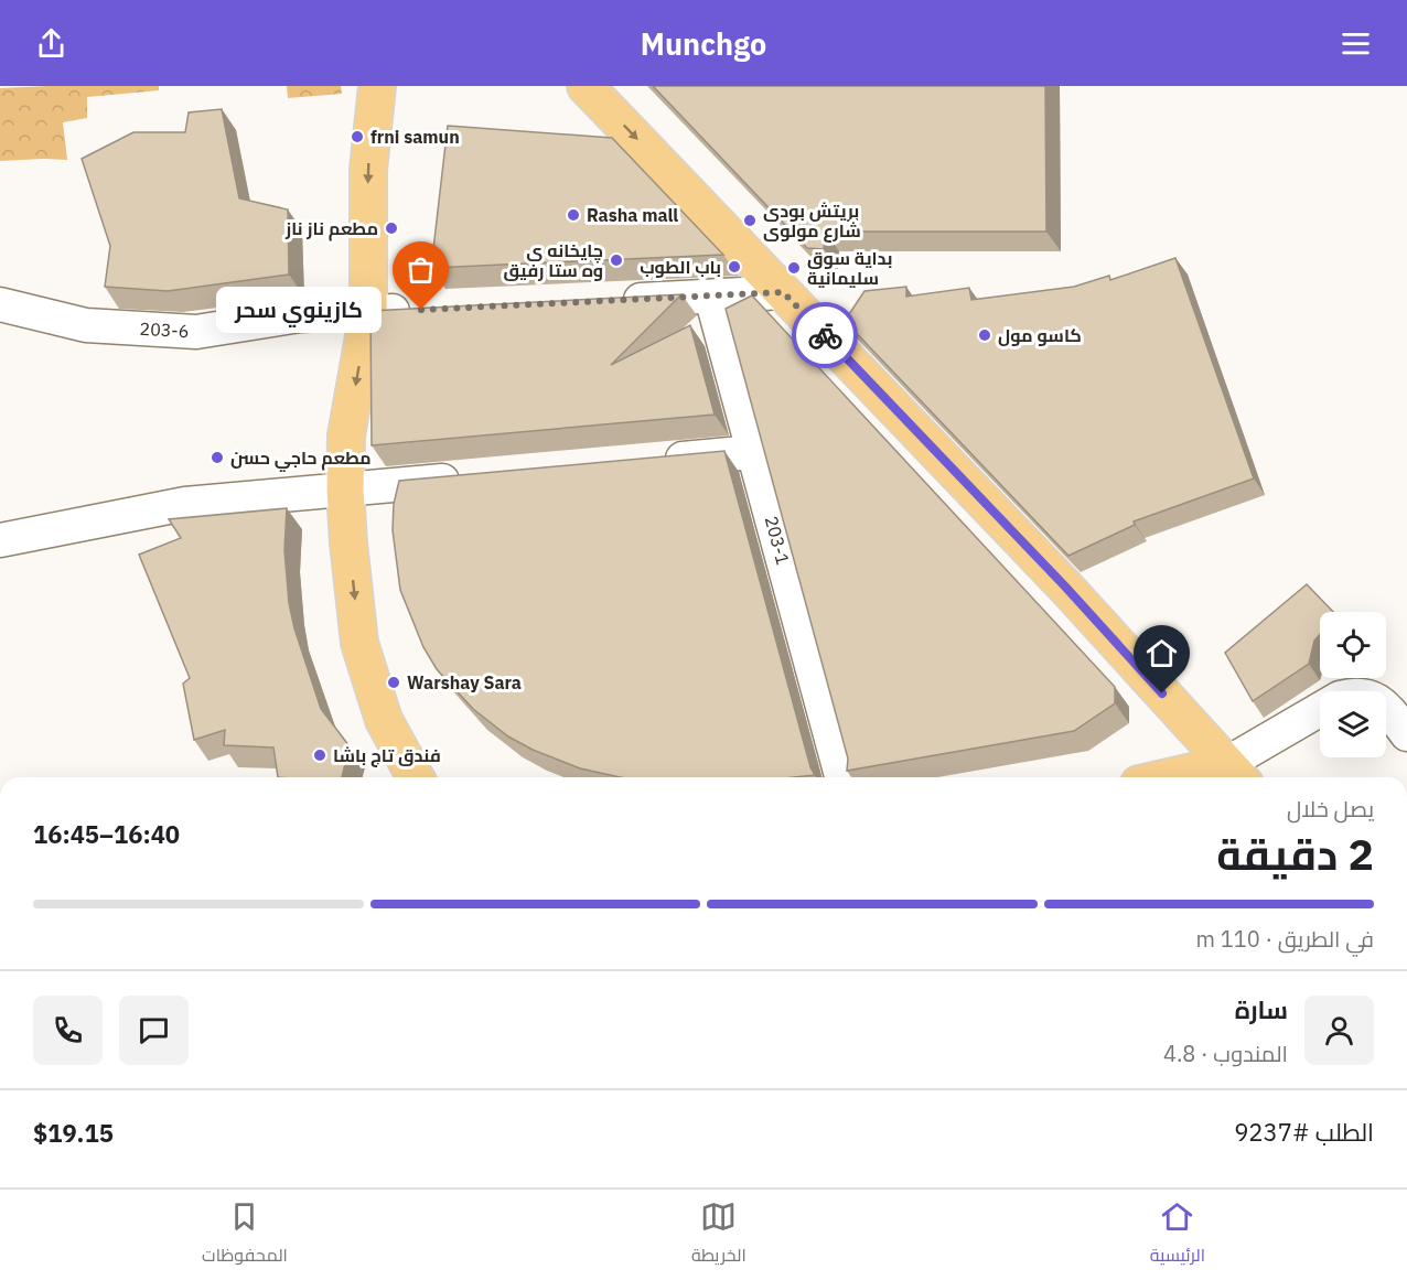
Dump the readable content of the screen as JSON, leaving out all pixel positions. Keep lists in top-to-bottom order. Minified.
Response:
{"streets":{"street":["203-6","203-1"]},"places":["frni samun","Rasha mall","بريتش بودى شارع مولوى","مطعم ناز ناز","چايخانه ى وه ستا رفيق","باب الطوب","بداية سوق سليمانية","كازينوي سحر","كاسو مول","مطعم حاجي حسن","Warshay Sara","فندق تاج باشا"],"page":{"header":"Munchgo","bubble":"كازينوي سحر","heading":["2 دقيقة","يصل خلال","16:40–16:45"],"panel":["سارة","المندوب · 4.8","الطلب #9237","$19.15"],"bar":"في الطريق · 110 m","tabs":["الرئيسية","الخريطة","المحفوظات"]}}
